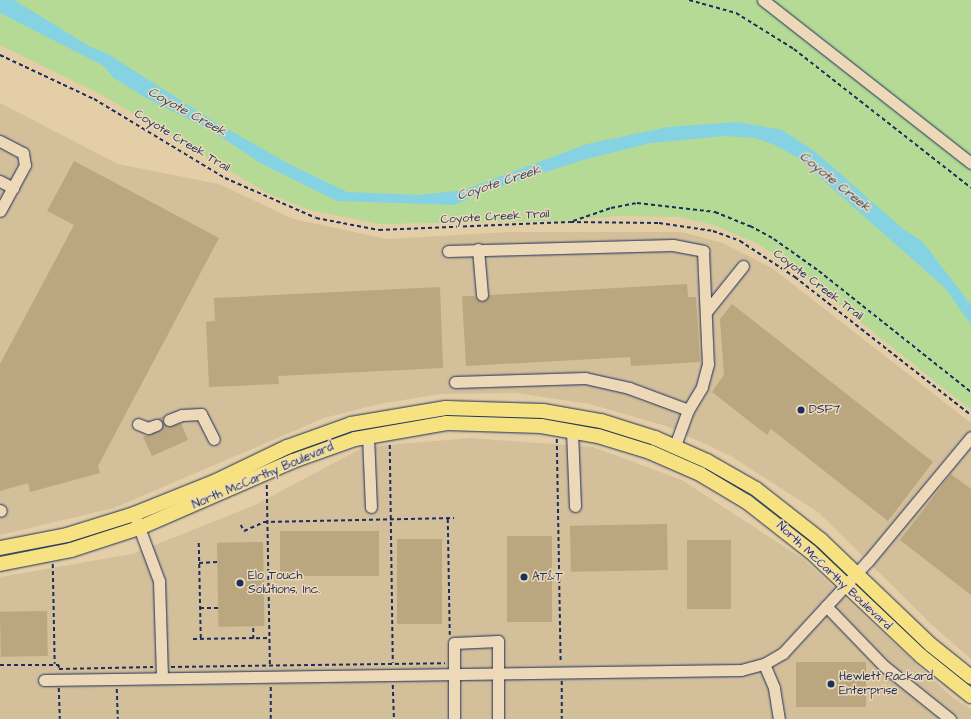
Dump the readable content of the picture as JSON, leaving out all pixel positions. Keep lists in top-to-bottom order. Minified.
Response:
{"streets":{"main road":["North McCarthy Boulevard"],"path":["Coyote Creek Trail"]},"water":["Coyote Creek"],"places":["DSF7","AT&T","Elo Touch Solutions, Inc.","Hewlett Packard Enterprise"]}
